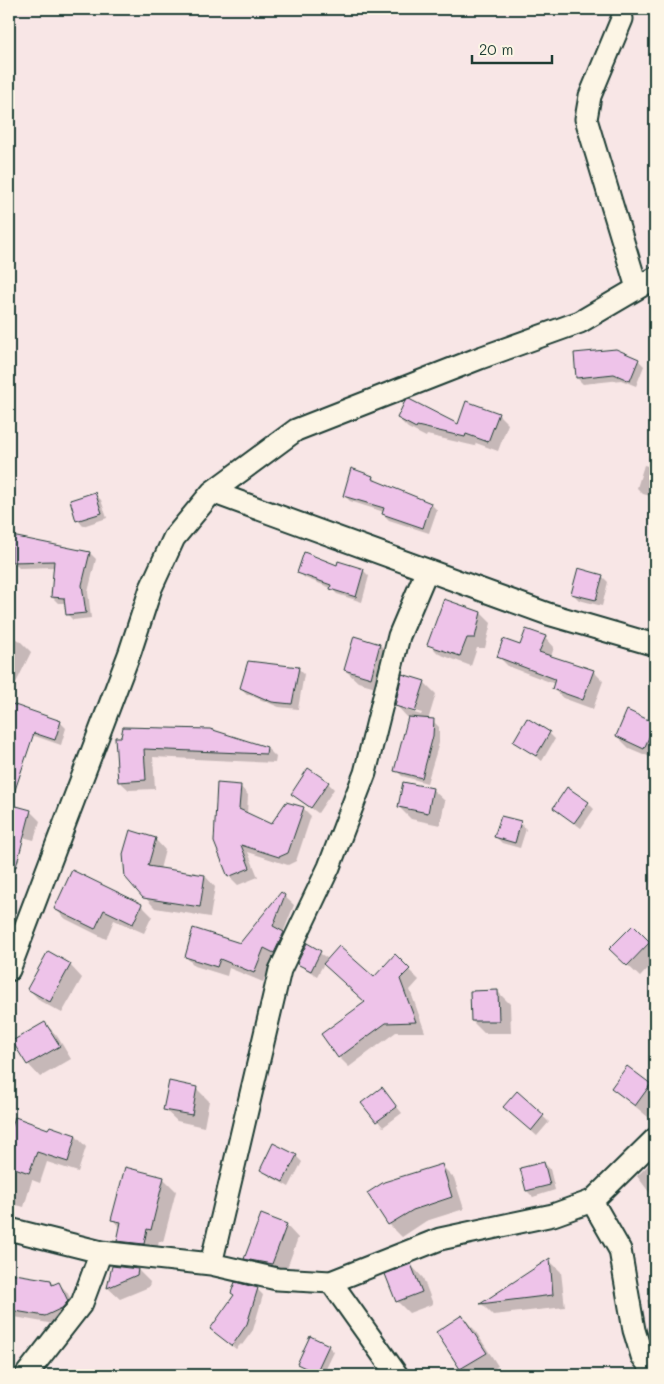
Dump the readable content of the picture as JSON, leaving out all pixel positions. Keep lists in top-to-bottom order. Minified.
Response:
{"scale_bar":"20 m"}
